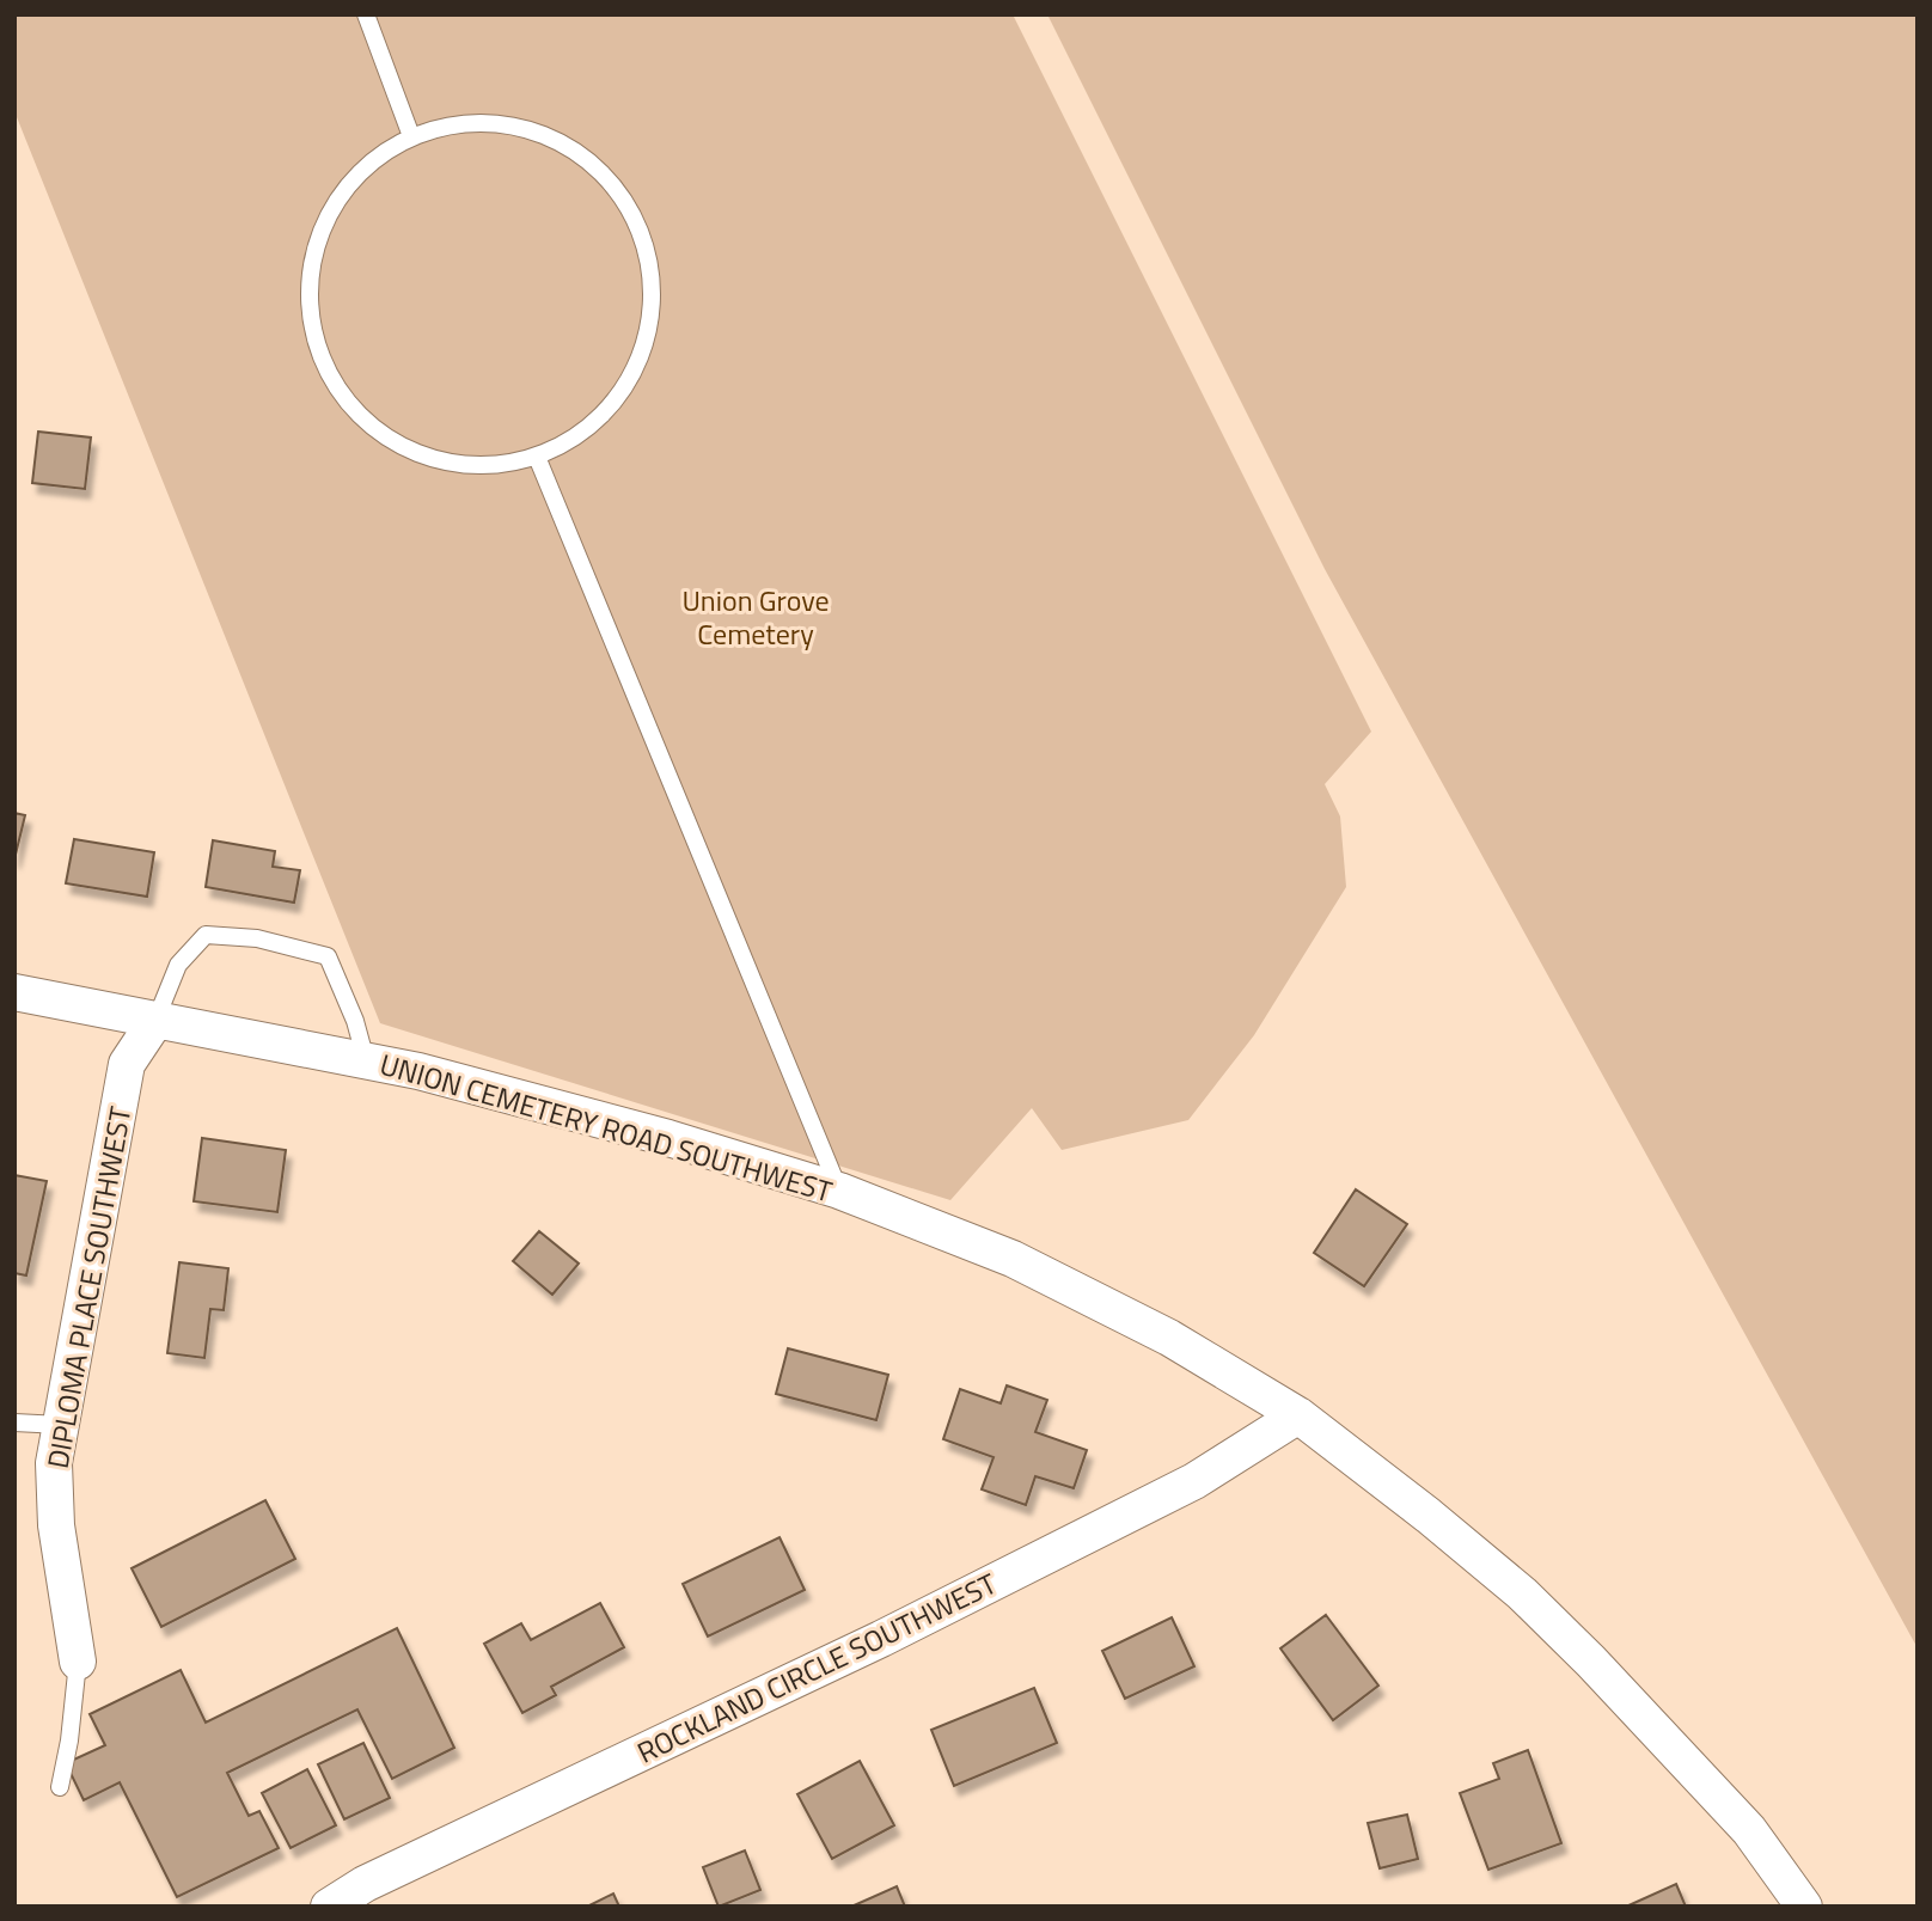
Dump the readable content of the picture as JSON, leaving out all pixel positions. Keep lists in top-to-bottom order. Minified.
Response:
{"streets":{"street":["UNION CEMETERY ROAD SOUTHWEST","DIPLOMA PLACE SOUTHWEST","ROCKLAND CIRCLE SOUTHWEST"]},"crossings":[["UNION CEMETERY ROAD SOUTHWEST","DIPLOMA PLACE SOUTHWEST"],["UNION CEMETERY ROAD SOUTHWEST","ROCKLAND CIRCLE SOUTHWEST"]],"parks":["Union Grove Cemetery"]}
